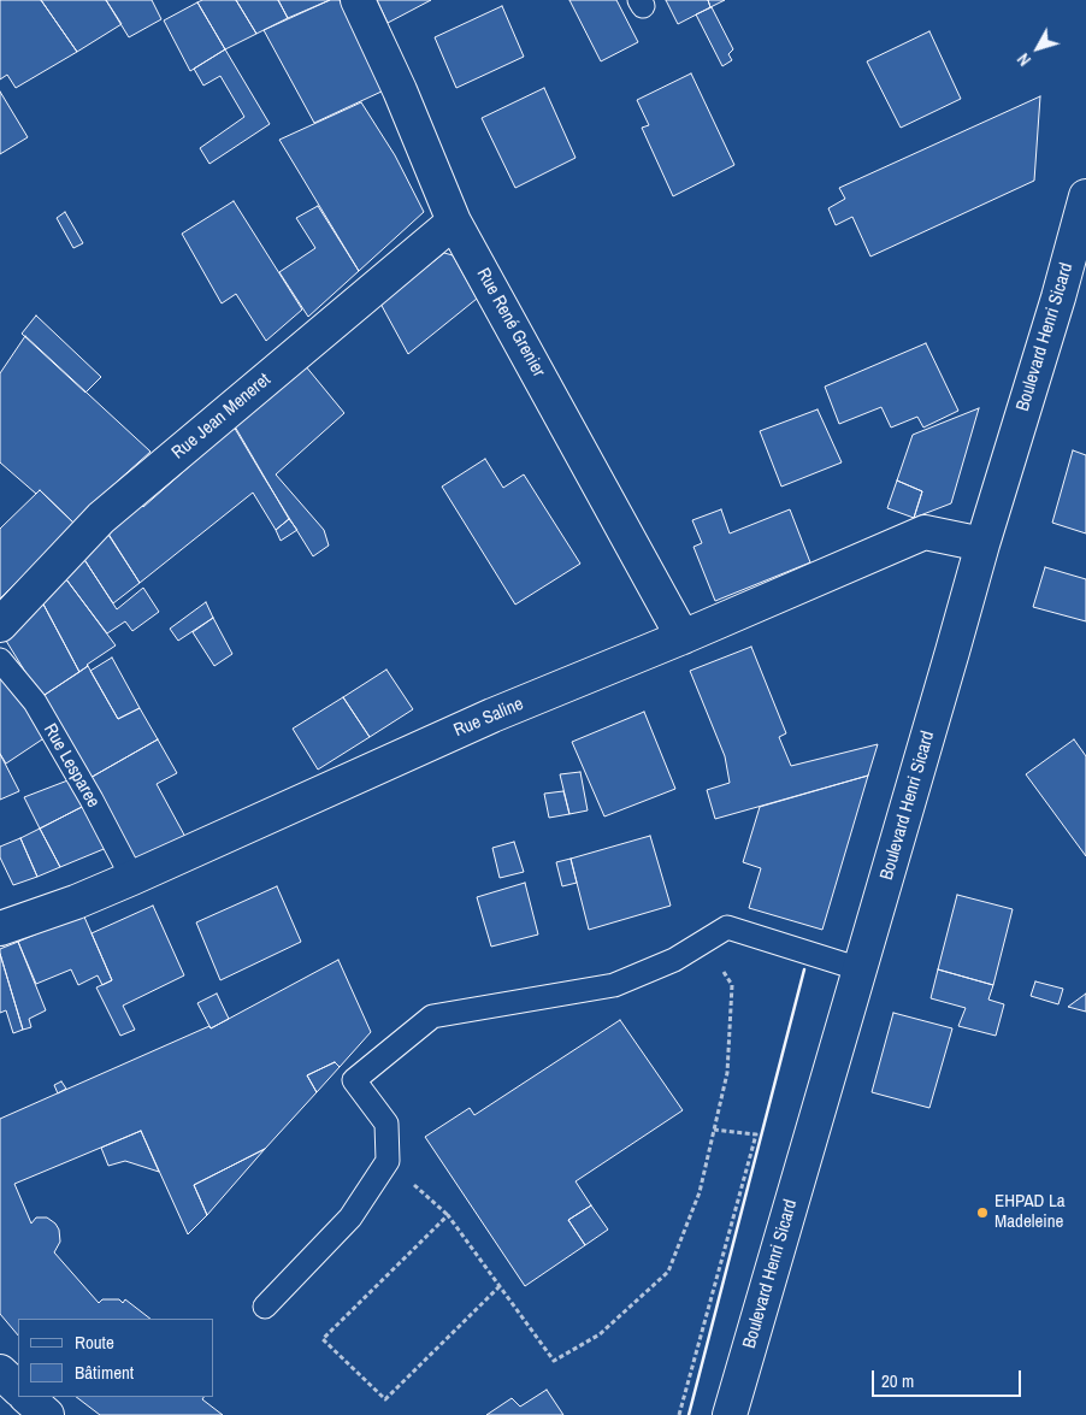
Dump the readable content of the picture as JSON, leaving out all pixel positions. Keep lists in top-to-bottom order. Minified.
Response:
{"streets":{"street":["Rue René Grenier","Boulevard Henri Sicard","Rue Jean Meneret","Rue Saline"],"lane":["Rue Lesparee"]},"crossings":[["Rue René Grenier","Rue Jean Meneret"],["Rue René Grenier","Rue Saline"],["Boulevard Henri Sicard","Rue Saline"],["Rue Saline","Rue Lesparee"]],"places":["EHPAD La Madeleine"],"legend":["Route","Bâtiment"],"scale_bar":"20 m","north":"bottom left"}
